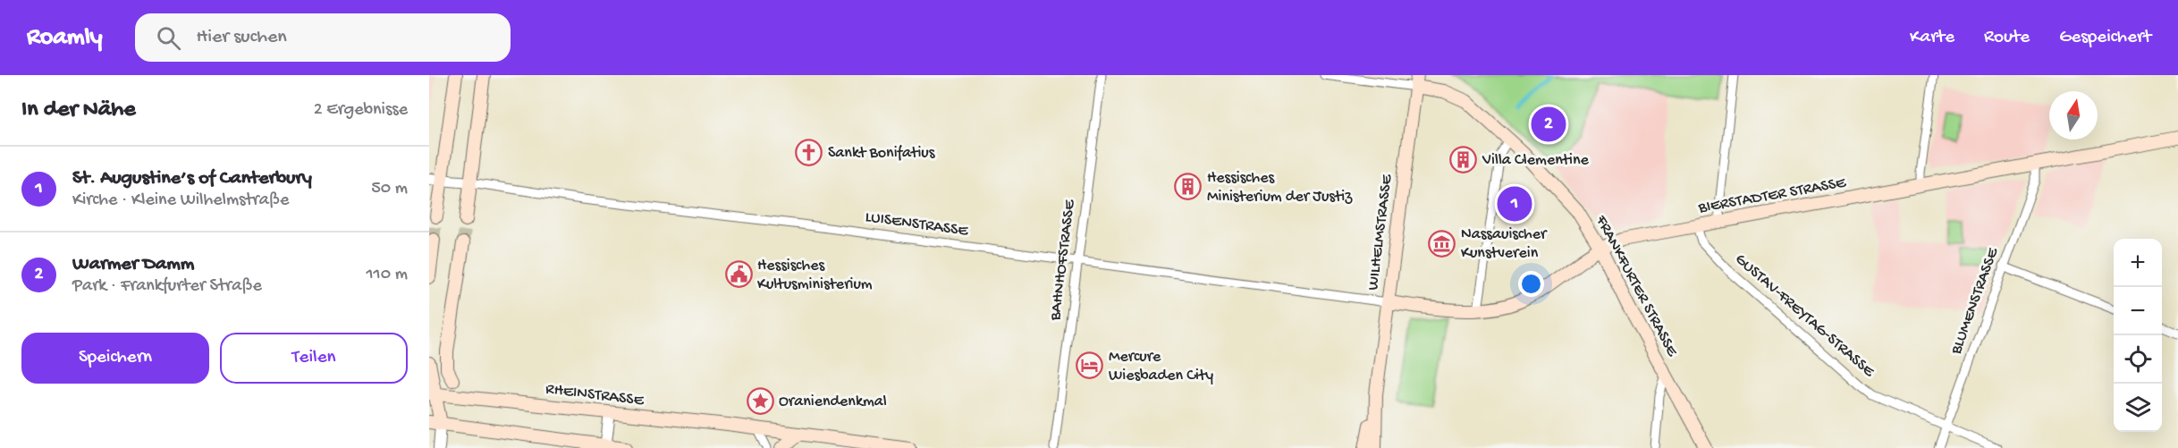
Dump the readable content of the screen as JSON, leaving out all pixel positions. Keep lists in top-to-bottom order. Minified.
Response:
{"streets":{"main road":["BIERSTADTER STRASSE","WILHELMSTRASSE","FRANKFURTER STRASSE","RHEINSTRASSE"],"street":["LUISENSTRASSE","BAHNHOFSTRASSE","BLUMENSTRASSE","GUSTAV-FREYTAG-STRASSE"]},"crossings":[["BIERSTADTER STRASSE","LUISENSTRASSE"],["BIERSTADTER STRASSE","WILHELMSTRASSE"],["BIERSTADTER STRASSE","FRANKFURTER STRASSE"],["BIERSTADTER STRASSE","BLUMENSTRASSE"],["BIERSTADTER STRASSE","GUSTAV-FREYTAG-STRASSE"],["LUISENSTRASSE","WILHELMSTRASSE"],["LUISENSTRASSE","BAHNHOFSTRASSE"],["WILHELMSTRASSE","FRANKFURTER STRASSE"],["BLUMENSTRASSE","GUSTAV-FREYTAG-STRASSE"]],"places":{"church":["Sankt Bonifatius"],"building":["Villa Clementine","Hessisches Ministerium der Justiz"],"museum":["Nassauischer Kunstverein"],"public building":["Hessisches Kultusministerium"],"hotel":["Mercure Wiesbaden City"],"place":["Oraniendenkmal"]},"north":"top","page":{"header":"Roamly","search":"Hier suchen","nav":["Karte","Route","Gespeichert"],"heading":["In der Nähe","2 Ergebnisse"],"pins":["2","1"],"list":[{"mark":"1","name":"St. Augustine’s of Canterbury","note":"Kirche · Kleine Wilhelmstraße","value":"50 m"},{"mark":"2","name":"Warmer Damm","note":"Park · Frankfurter Straße","value":"110 m"}],"map_buttons":["+","−"],"buttons":["Speichern","Teilen"]}}
